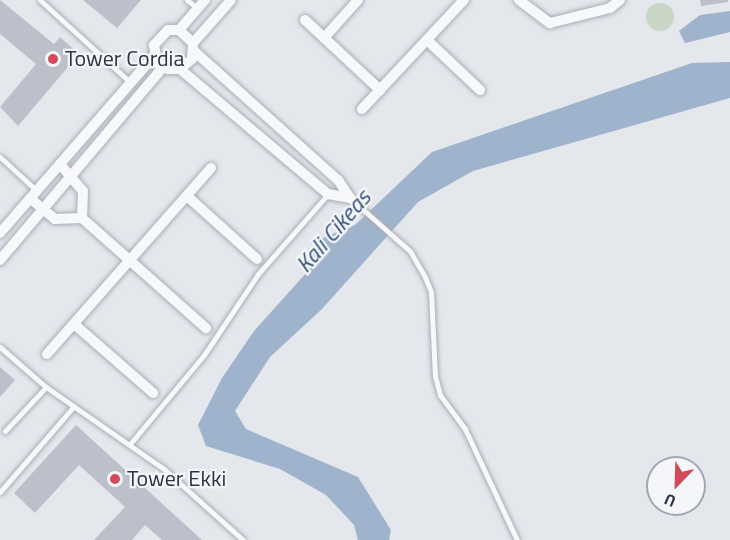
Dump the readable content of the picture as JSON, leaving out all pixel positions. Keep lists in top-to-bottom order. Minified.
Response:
{"water":["Kali Cikeas"],"places":["Tower Cordia","Tower Ekki"],"north":"bottom left"}
